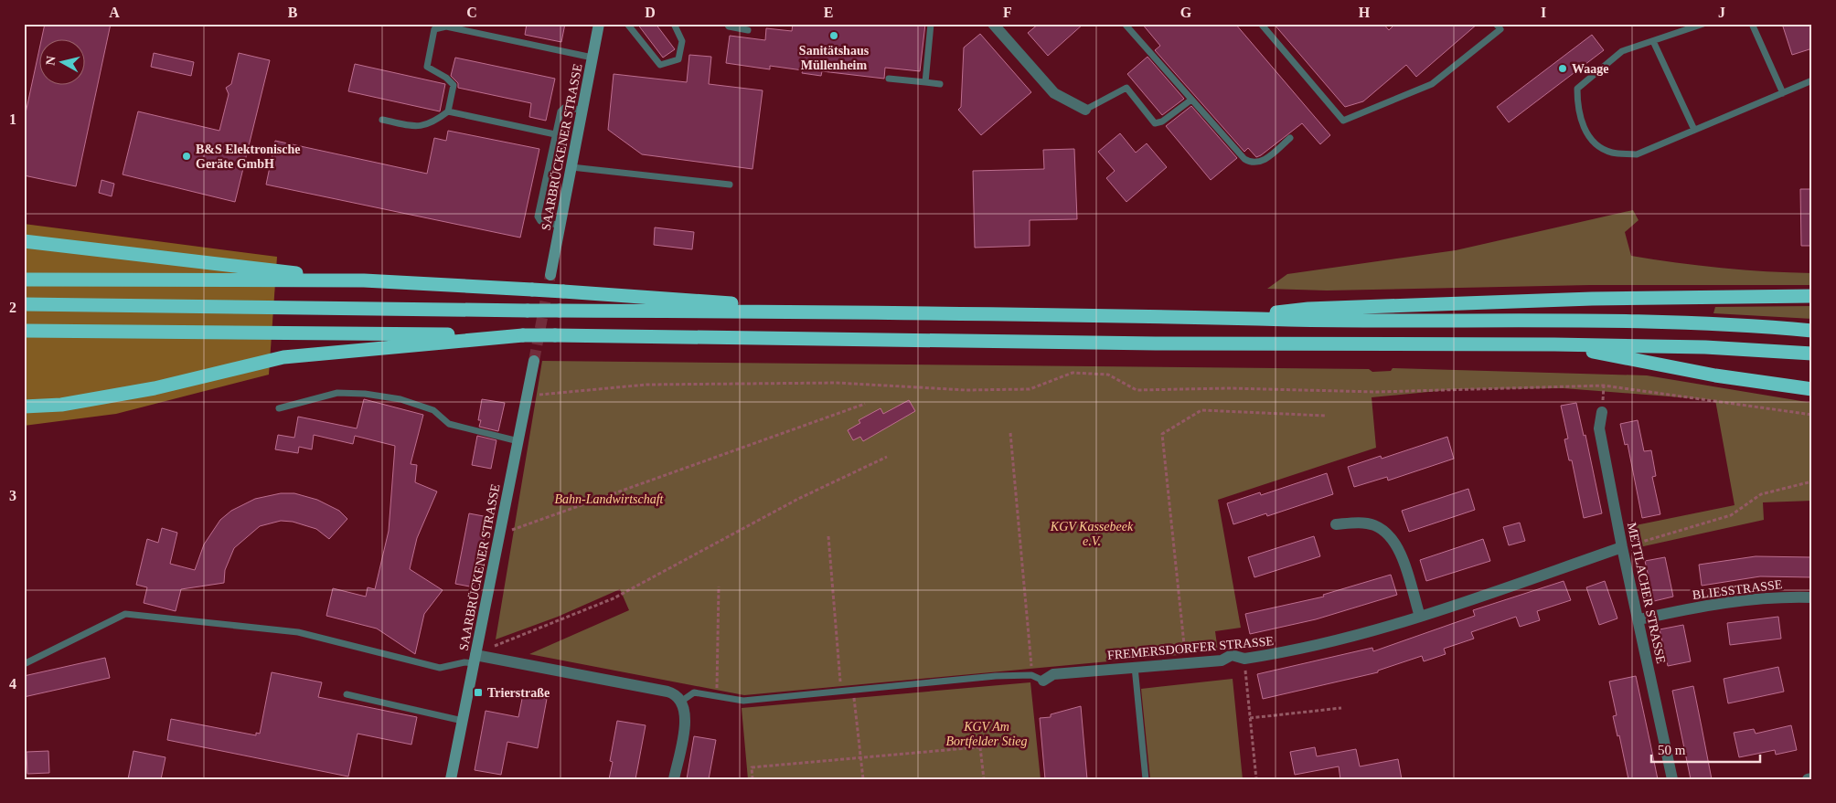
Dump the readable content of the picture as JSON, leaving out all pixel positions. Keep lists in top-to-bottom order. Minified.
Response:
{"streets":{"street":["SAARBRÜCKENER STRASSE","BLIESSTRASSE","METTLACHER STRASSE","FREMERSDORFER STRASSE"]},"crossings":[["BLIESSTRASSE","METTLACHER STRASSE"],["METTLACHER STRASSE","FREMERSDORFER STRASSE"]],"parks":["Bahn-Landwirtschaft","KGV Kassebeek e.V.","KGV Am Bortfelder Stieg"],"places":{"other":["Sanitätshaus Müllenheim","Waage","B&S Elektronische Geräte GmbH"],"transit":["Trierstraße"]},"scale_bar":"50 m","north":"left","grid":{"columns":["A","B","C","D","E","F","G","H","I","J"],"rows":["1","2","3","4"]}}
